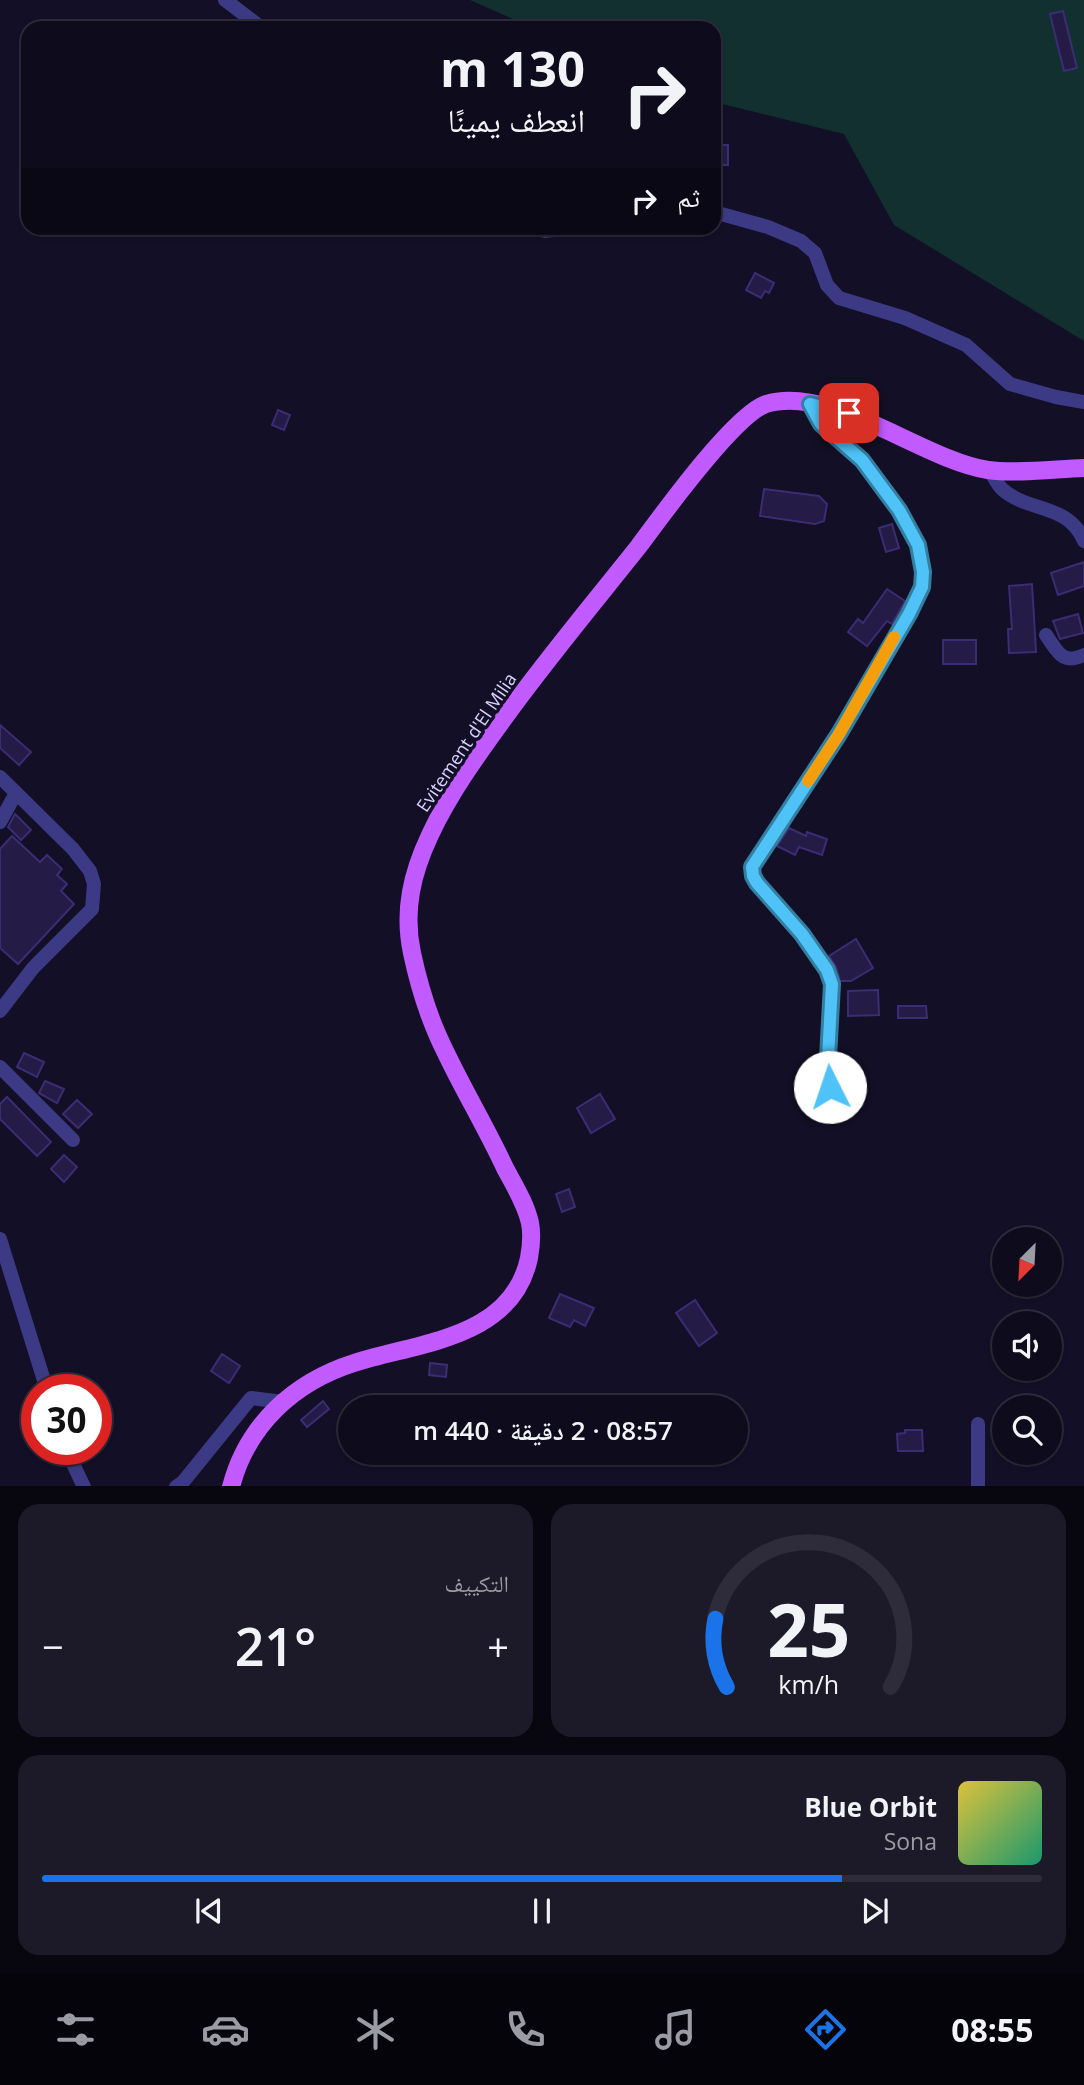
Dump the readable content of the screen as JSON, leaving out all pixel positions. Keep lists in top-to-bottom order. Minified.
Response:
{"streets":{"main road":["Evitement d'El Milia"]},"north":"bottom left","page":{"turn":["130 m","انعطف يمينًا"],"then":"ثم","limit":"30","trip":"08:57 · 2 دقيقة · 440 m","tile":"التكييف","heat":["−","21°","+"],"song":["Blue Orbit","Sona"],"tabs":"08:55","gauge":["25","km/h"]}}
